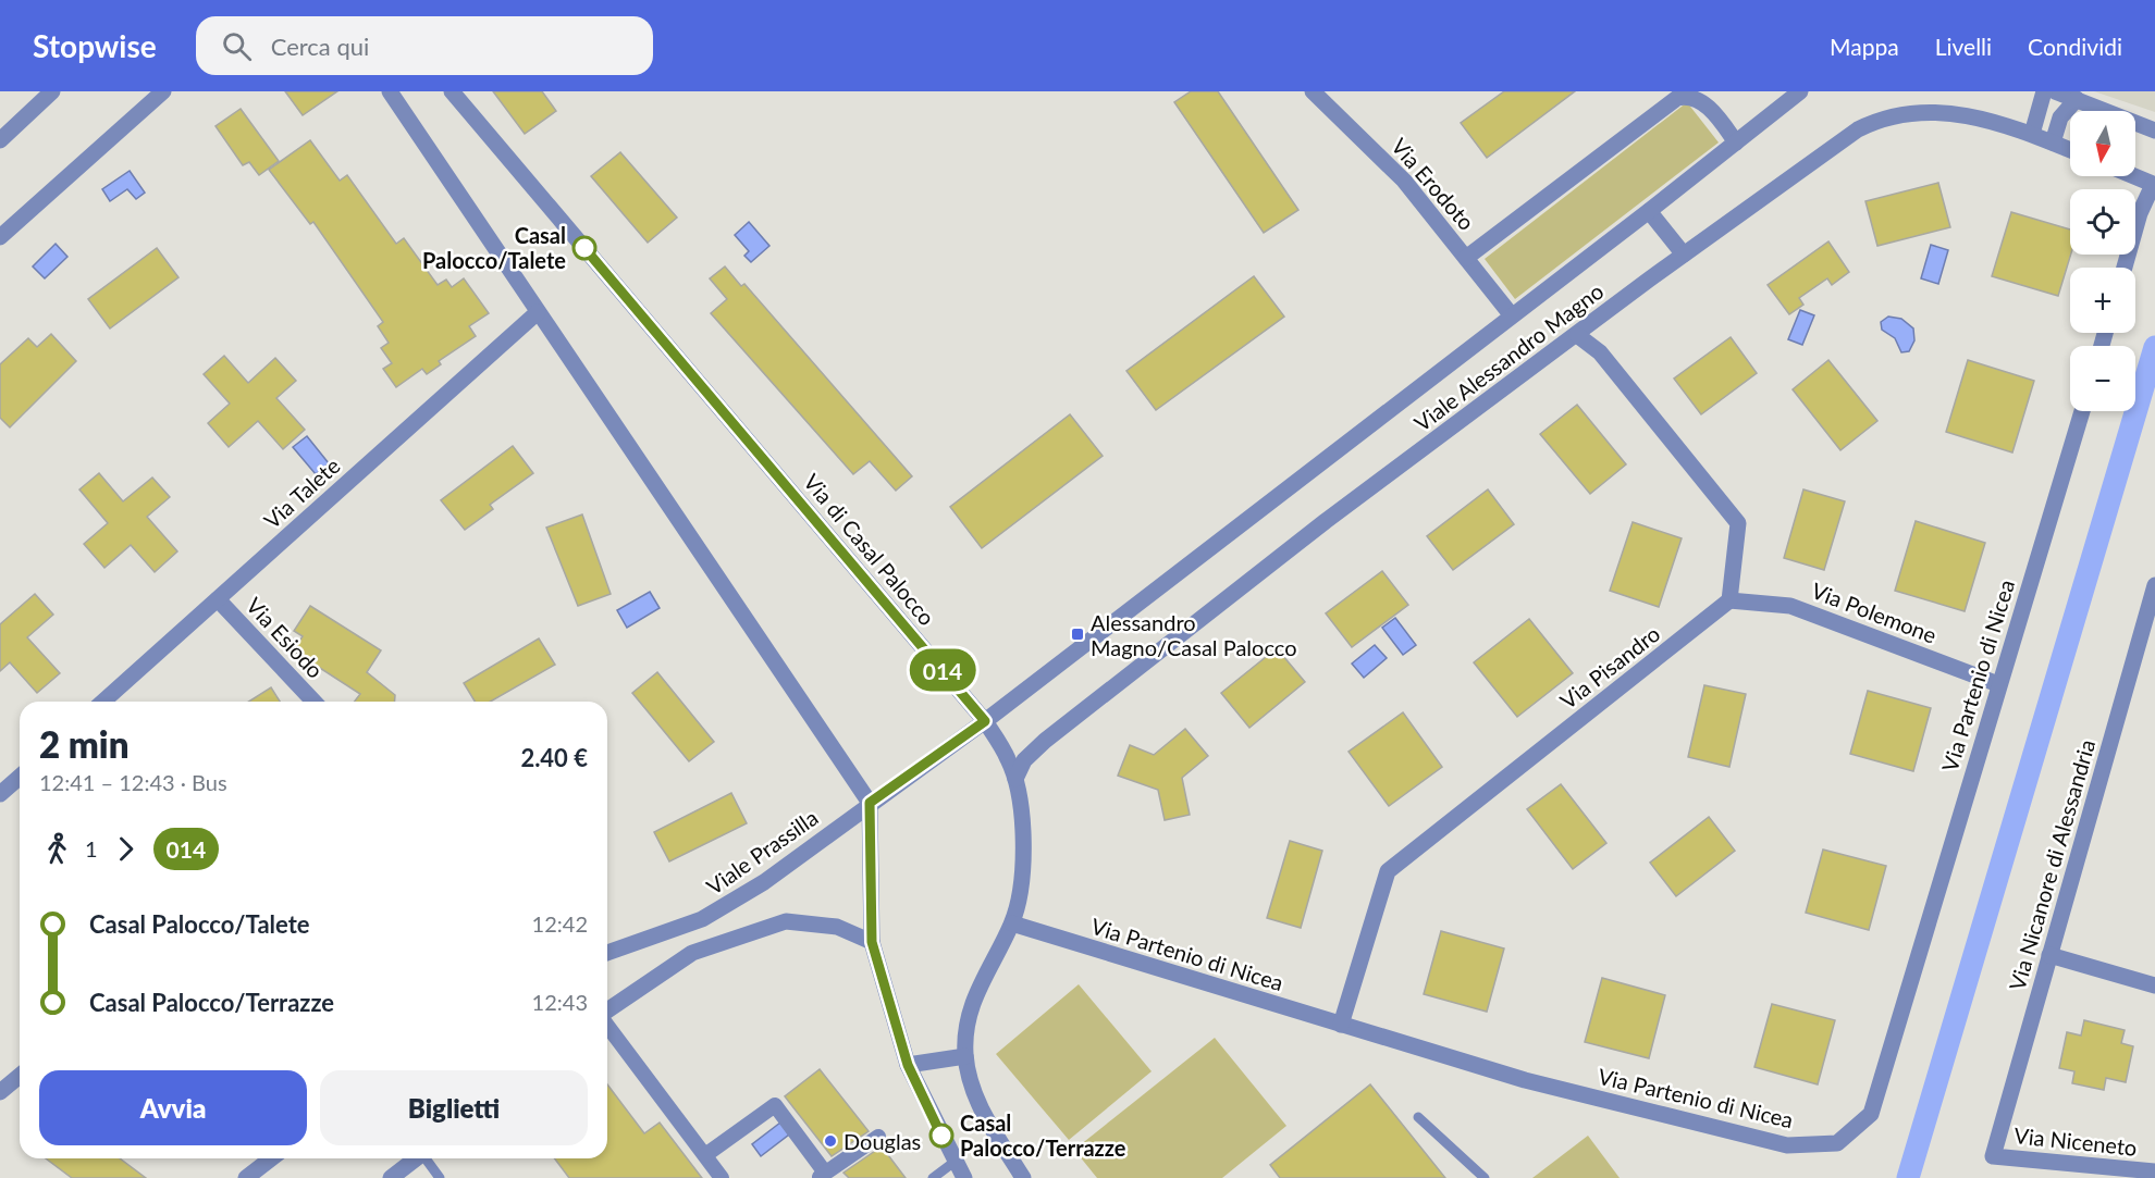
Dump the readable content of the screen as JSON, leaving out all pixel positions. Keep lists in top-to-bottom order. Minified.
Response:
{"streets":{"street":["Via Erodoto","Viale Alessandro Magno","Via Talete","Via di Casal Palocco","Via Polemone","Via Esiodo","Via Pisandro","Via Partenio di Nicea","Viale Prassilla","Via Nicanore di Alessandria","Via Niceneto"]},"crossings":[["Via Erodoto","Viale Alessandro Magno"],["Viale Alessandro Magno","Via di Casal Palocco"],["Viale Alessandro Magno","Viale Prassilla"],["Via Talete","Via Esiodo"],["Via di Casal Palocco","Via Partenio di Nicea"],["Via Polemone","Via Pisandro"],["Via Polemone","Via Partenio di Nicea"],["Via Pisandro","Via Partenio di Nicea"],["Via Nicanore di Alessandria","Via Niceneto"]],"places":{"other":["Casal Palocco/Talete","Casal Palocco/Terrazze","Douglas"],"transit":["Alessandro Magno/Casal Palocco"]},"lines":["bus line 014"],"north":"bottom","page":{"header":"Stopwise","search":"Cerca qui","nav":["Mappa","Livelli","Condividi"],"on_map":"014","map_buttons":["+","−"],"heading":["2 min","12:41 – 12:43 · Bus","2.40 €"],"legs":["1","014"],"list":[{"name":"Casal Palocco/Talete","value":"12:42"},{"name":"Casal Palocco/Terrazze","value":"12:43"}],"buttons":["Avvia","Biglietti"]}}
